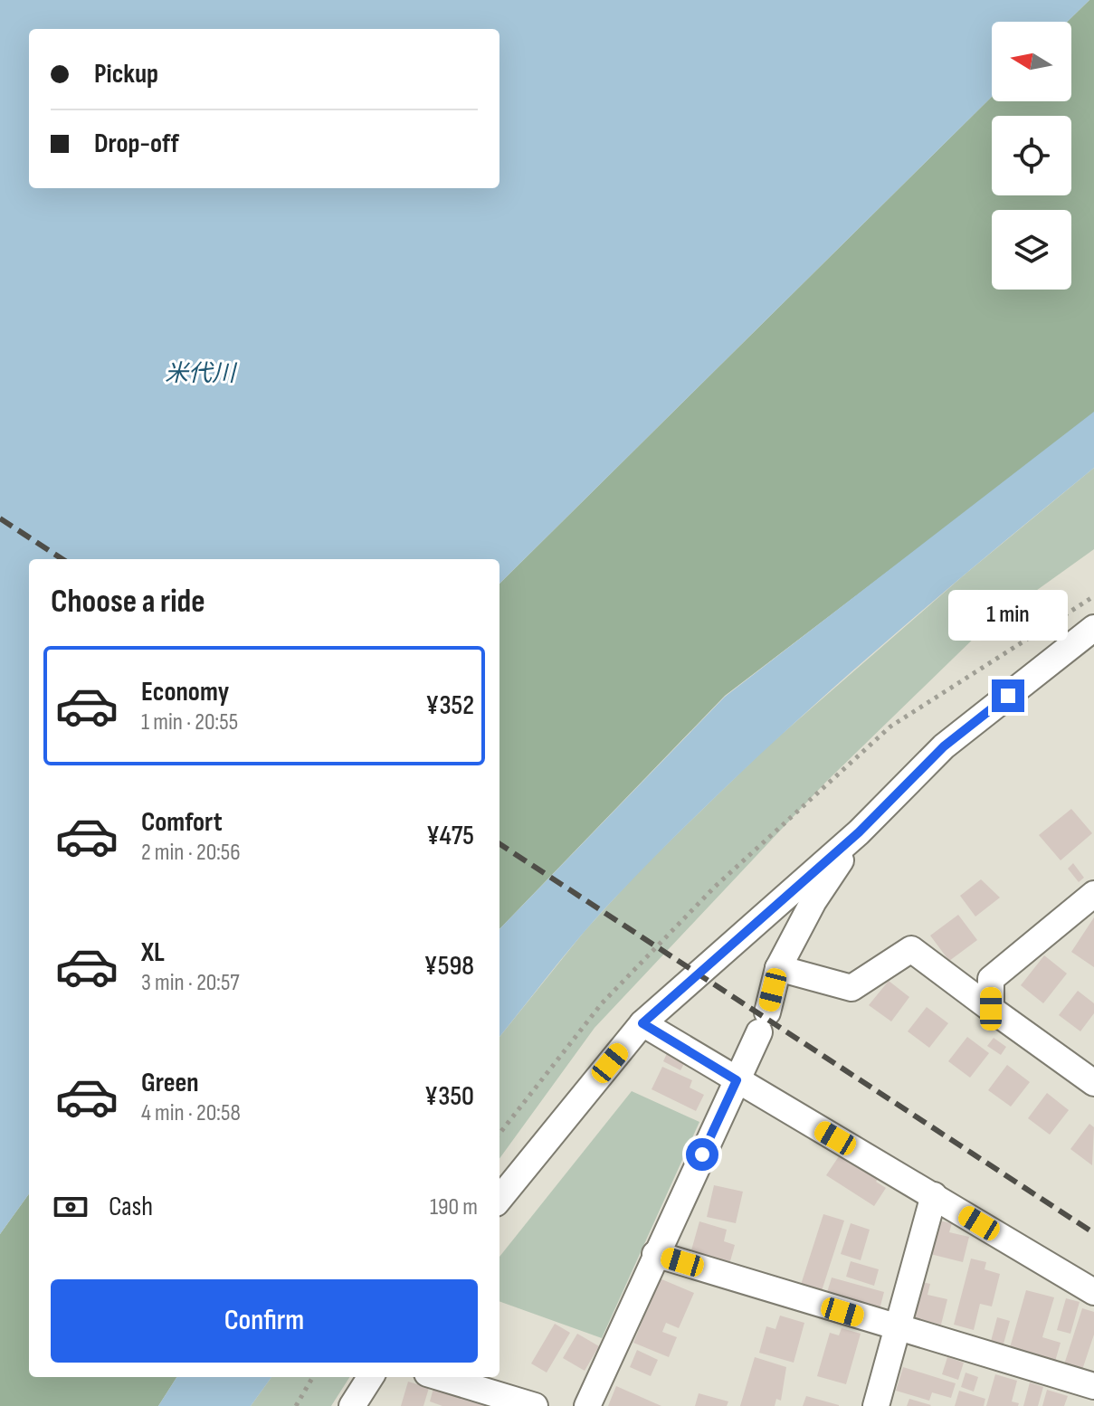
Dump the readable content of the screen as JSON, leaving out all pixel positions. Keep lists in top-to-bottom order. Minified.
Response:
{"water":["米代川"],"north":"left","page":{"banner":["Pickup","Drop-off"],"heading":"Choose a ride","bubble":"1 min","list":[{"name":"Economy","note":"1 min · 20:55","value":"¥352"},{"name":"Comfort","note":"2 min · 20:56","value":"¥475"},{"name":"XL","note":"3 min · 20:57","value":"¥598"},{"name":"Green","note":"4 min · 20:58","value":"¥350"}],"pay":["Cash","190 m"],"buttons":"Confirm"}}
